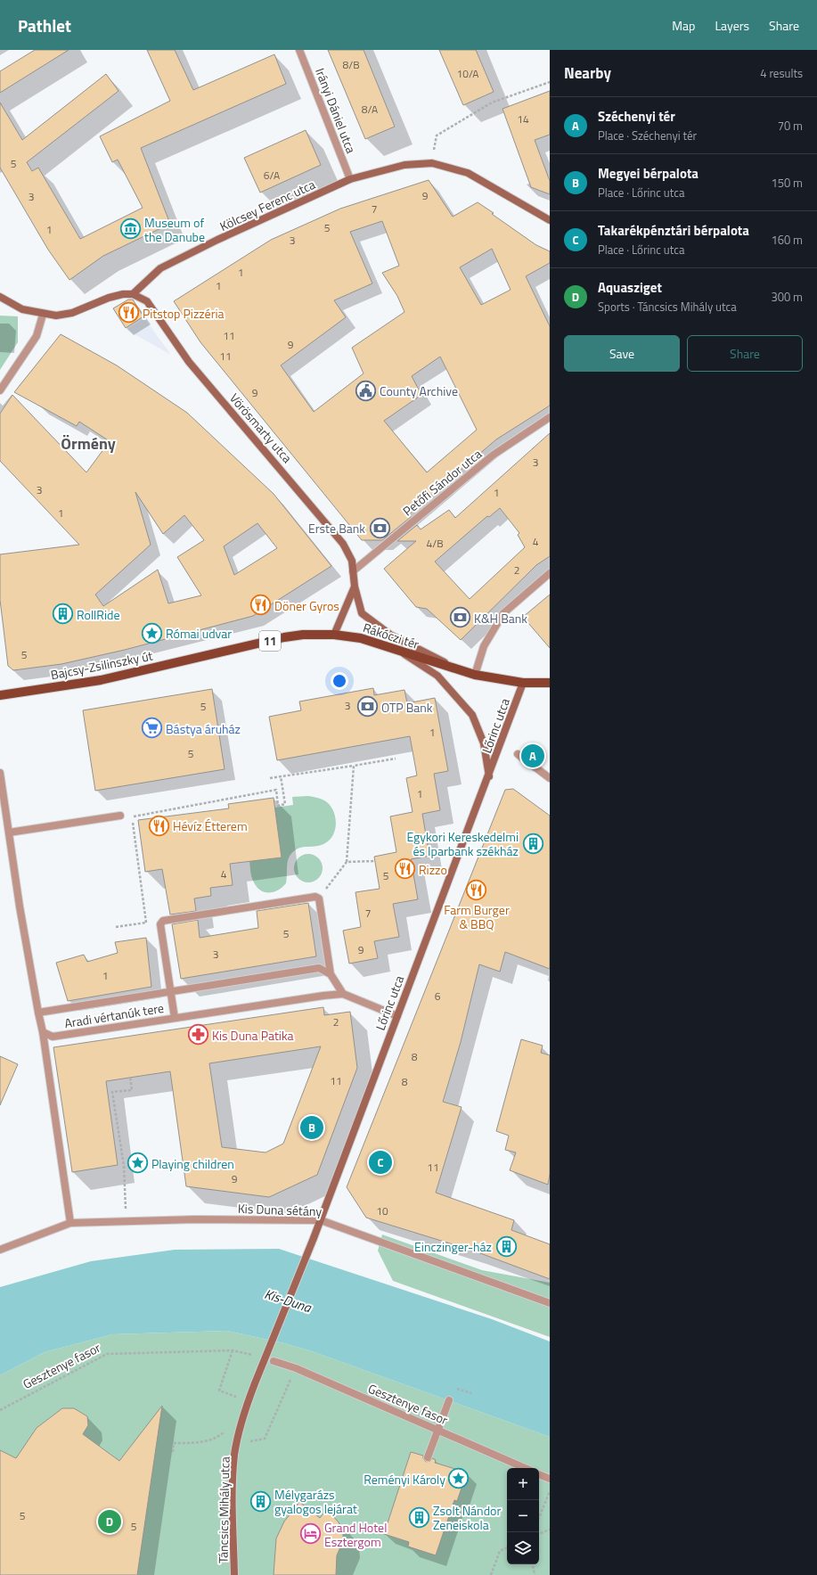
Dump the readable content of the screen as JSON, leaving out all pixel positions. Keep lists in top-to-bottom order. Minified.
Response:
{"streets":{"main road":["Rákóczi tér","11","Bajcsy-Zsilinszky út"],"street":["Irányi Dániel utca","Kölcsey Ferenc utca","Vörösmarty utca","Petőfi Sándor utca","Lőrinc utca","Aradi vértanúk tere","Kis Duna sétány","Gesztenye fasor","Táncsics Mihály utca"]},"crossings":[["Irányi Dániel utca","Kölcsey Ferenc utca"],["Kölcsey Ferenc utca","Vörösmarty utca"],["Vörösmarty utca","Petőfi Sándor utca"],["Vörösmarty utca","Rákóczi tér"],["Rákóczi tér","11"],["Rákóczi tér","Bajcsy-Zsilinszky út"],["Rákóczi tér","Lőrinc utca"],["11","Lőrinc utca"],["Lőrinc utca","Aradi vértanúk tere"],["Lőrinc utca","Kis Duna sétány"],["Lőrinc utca","Táncsics Mihály utca"]],"districts":["Örmény"],"water":["Kis-Duna"],"places":{"museum":["Museum of the Danube"],"restaurant":["Pitstop Pizzéria","Döner Gyros","Hévíz Étterem","Rizzo","Farm Burger & BBQ"],"public building":["County Archive"],"bank":["Erste Bank","K&H Bank","OTP Bank"],"building":["RollRide","Egykori Kereskedelmi és Iparbank székház","Einczinger-ház","Mélygarázs gyalogos lejárat","Zsolt Nándor Zeneiskola"],"place":["Római udvar","Playing children","Reményi Károly"],"supermarket":["Bástya áruház"],"pharmacy":["Kis Duna Patika"],"hotel":["Grand Hotel Esztergom"]},"house_numbers":["8/B","10/A","8/A","14","5","6/A","9","3","7","5","1","3","1","1","11","9","11","9","3","3","1","1","4","4/B","2","5","3","5","1","5","1","4","5","7","5","9","3","1","6","2","8","11","8","11","9","10","5","5"],"page":{"header":"Pathlet","nav":["Map","Layers","Share"],"heading":["Nearby","4 results"],"list":[{"mark":"A","name":"Széchenyi tér","note":"Place · Széchenyi tér","value":"70 m"},{"mark":"B","name":"Megyei bérpalota","note":"Place · Lőrinc utca","value":"150 m"},{"mark":"C","name":"Takarékpénztári bérpalota","note":"Place · Lőrinc utca","value":"160 m"},{"mark":"D","name":"Aquasziget","note":"Sports · Táncsics Mihály utca","value":"300 m"}],"buttons":["Save","Share"],"pins":["A","B","C","D"],"map_buttons":["+","−"]}}
